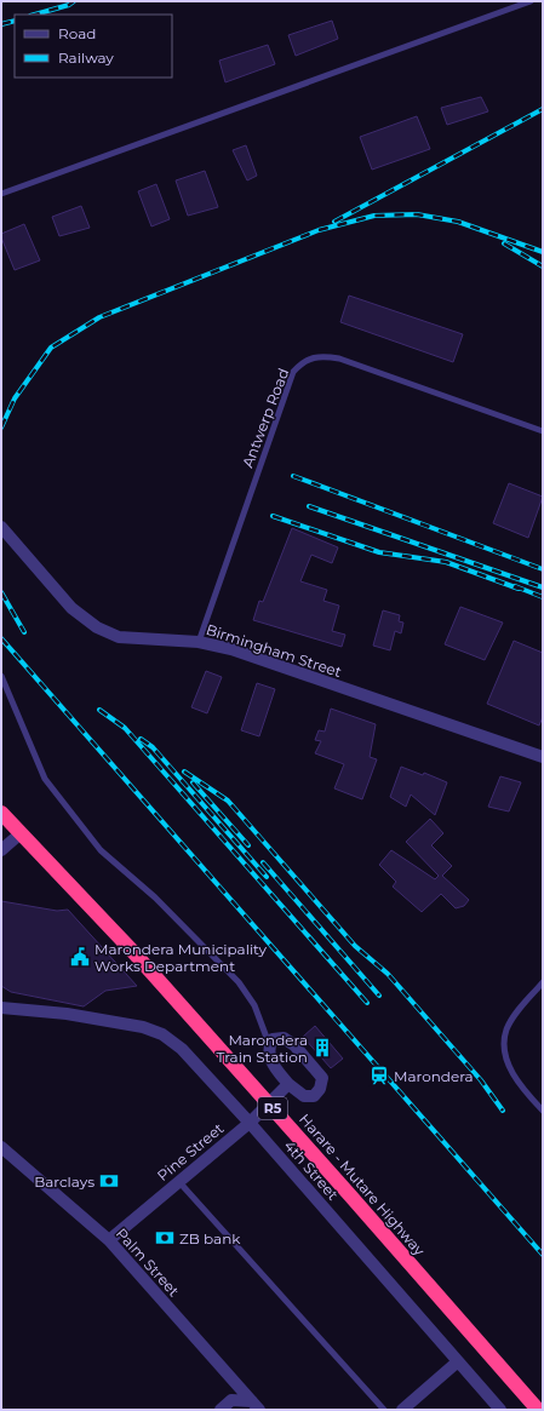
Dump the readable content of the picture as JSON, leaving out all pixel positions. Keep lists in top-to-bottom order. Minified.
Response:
{"streets":{"highway":["R5","Harare - Mutare Highway"],"street":["Birmingham Street","Pine Street","4th Street","Palm Street"],"lane":["Antwerp Road"]},"crossings":[["Antwerp Road","Birmingham Street"],["Pine Street","4th Street"],["Pine Street","Harare - Mutare Highway"],["Pine Street","Palm Street"]],"places":{"public building":["Marondera Municipality Works Department"],"building":["Marondera Train Station"],"station":["Marondera"],"bank":["Barclays","ZB bank"]},"legend":["Road","Railway"]}
